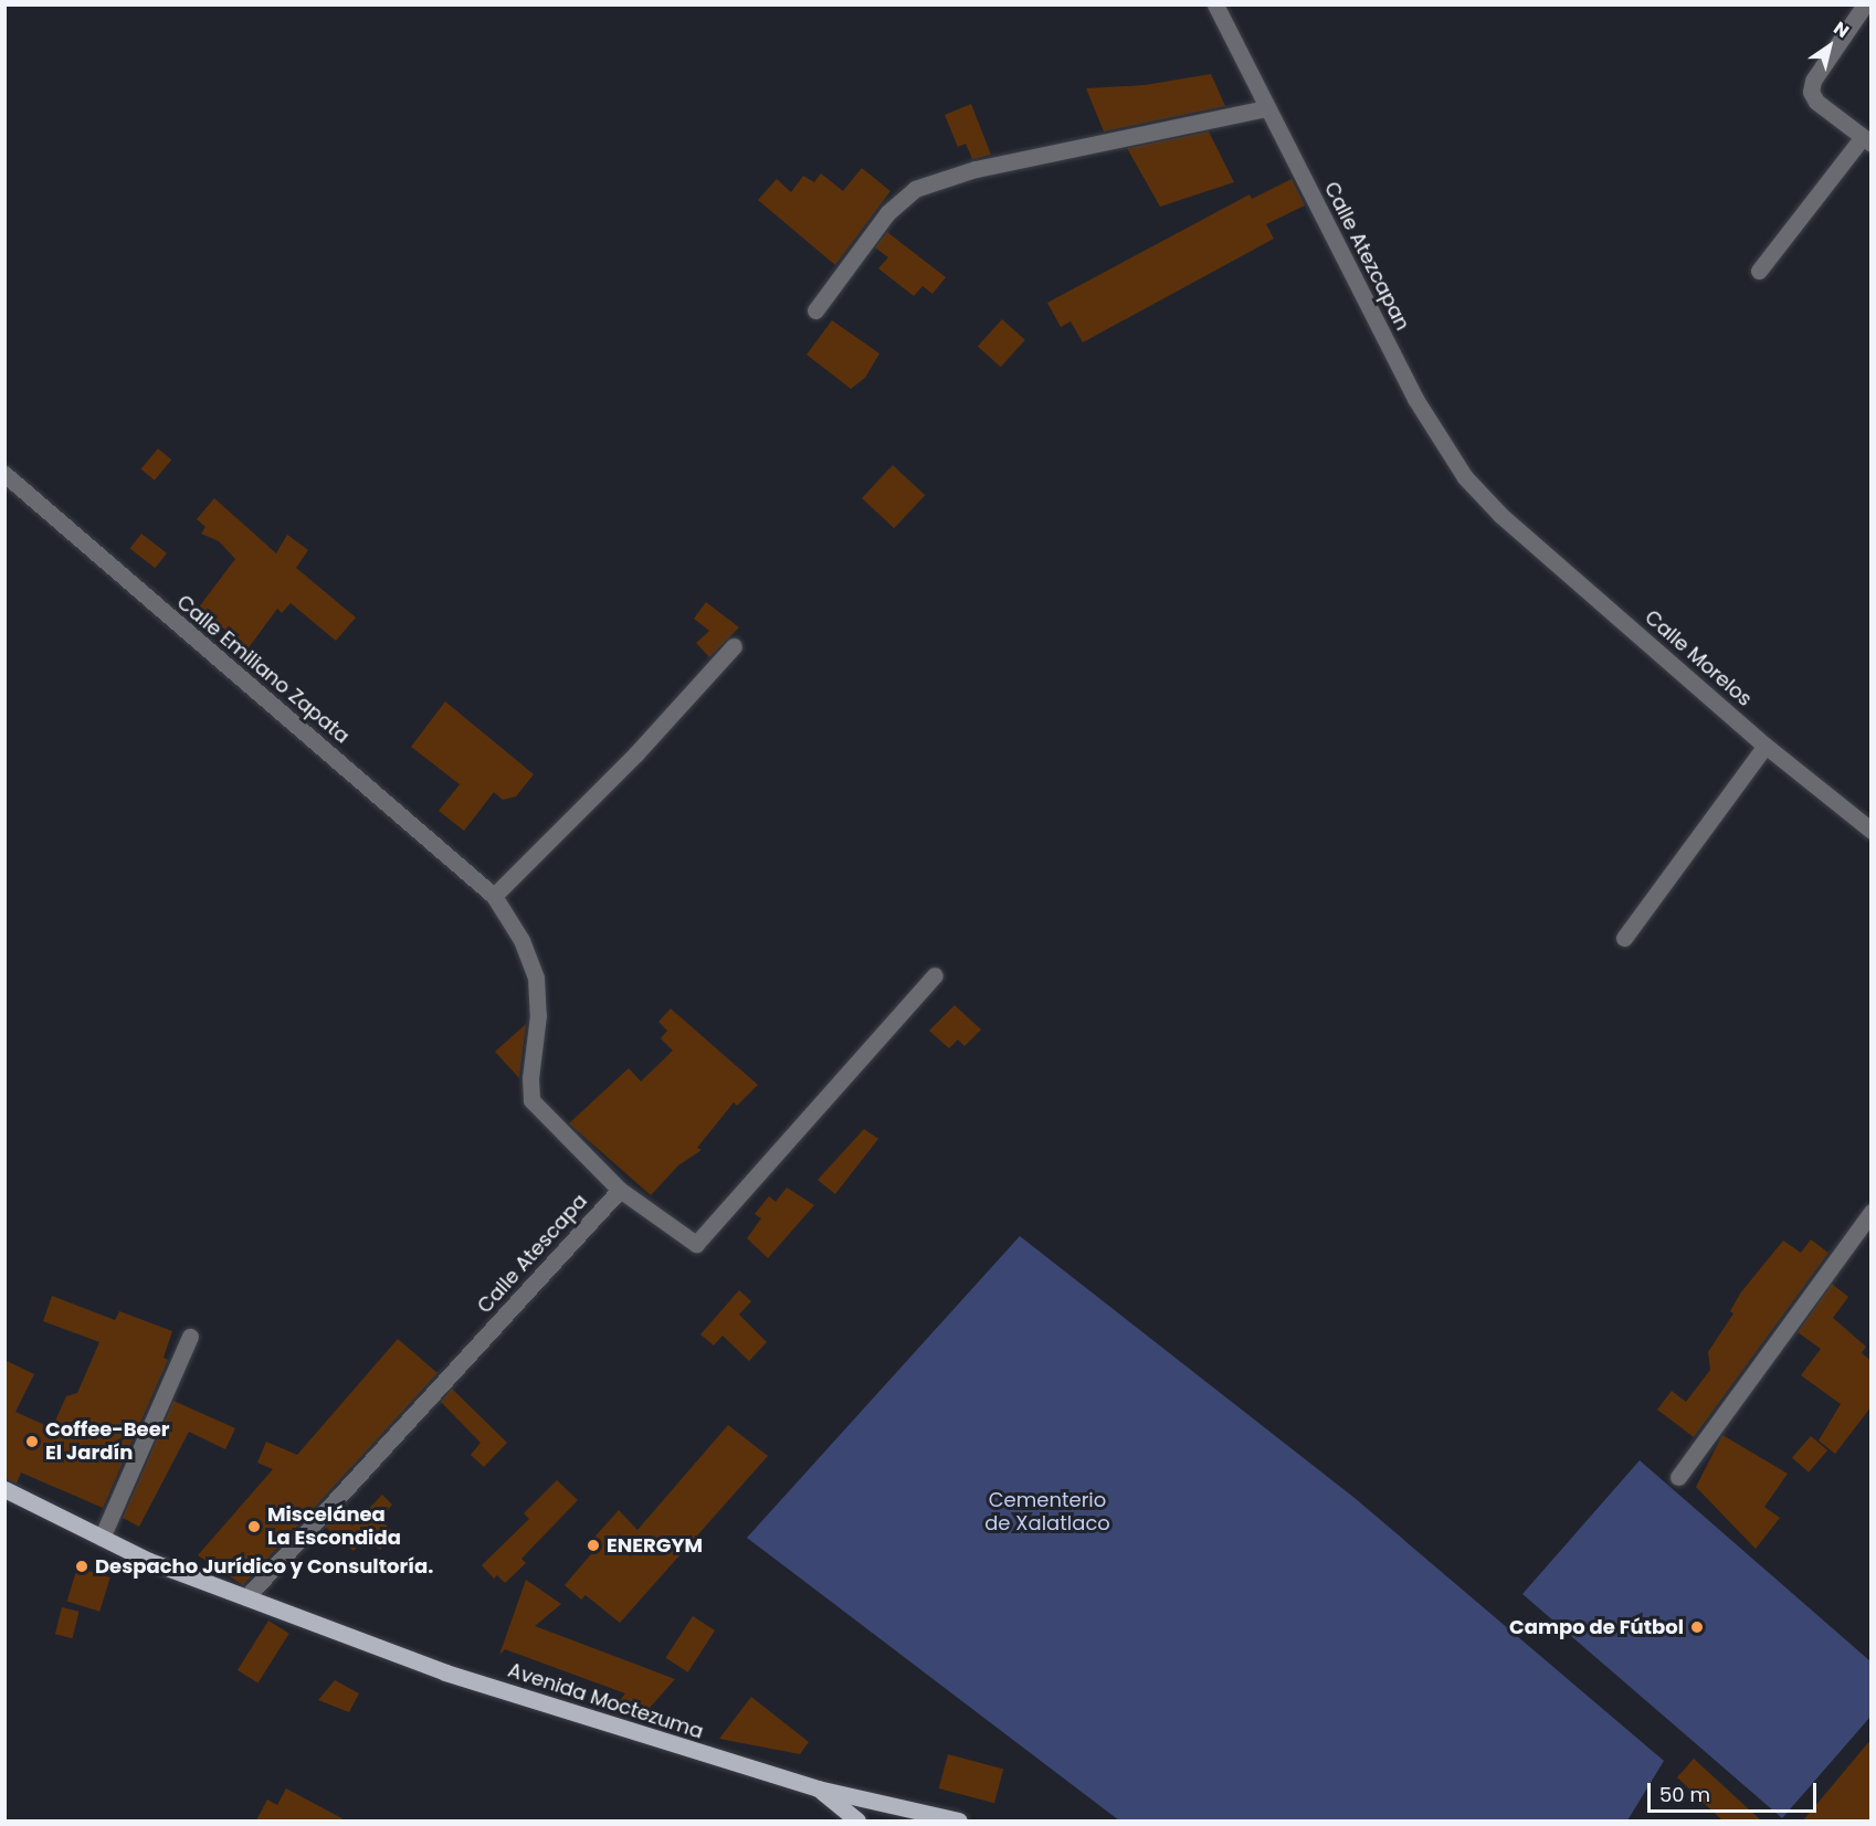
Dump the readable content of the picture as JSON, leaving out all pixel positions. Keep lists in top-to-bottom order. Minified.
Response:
{"streets":{"main road":["Avenida Moctezuma"],"street":["Calle Atezcapan","Calle Morelos","Calle Emiliano Zapata","Calle Atescapa"]},"crossings":[["Calle Atezcapan","Calle Morelos"],["Calle Atescapa","Avenida Moctezuma"]],"parks":["Cementerio de Xalatlaco"],"places":["Coffee-Beer El Jardín","Miscelánea La Escondida","ENERGYM","Despacho Jurídico y Consultoría.","Campo de Fútbol"],"scale_bar":"50 m","north":"top right"}
